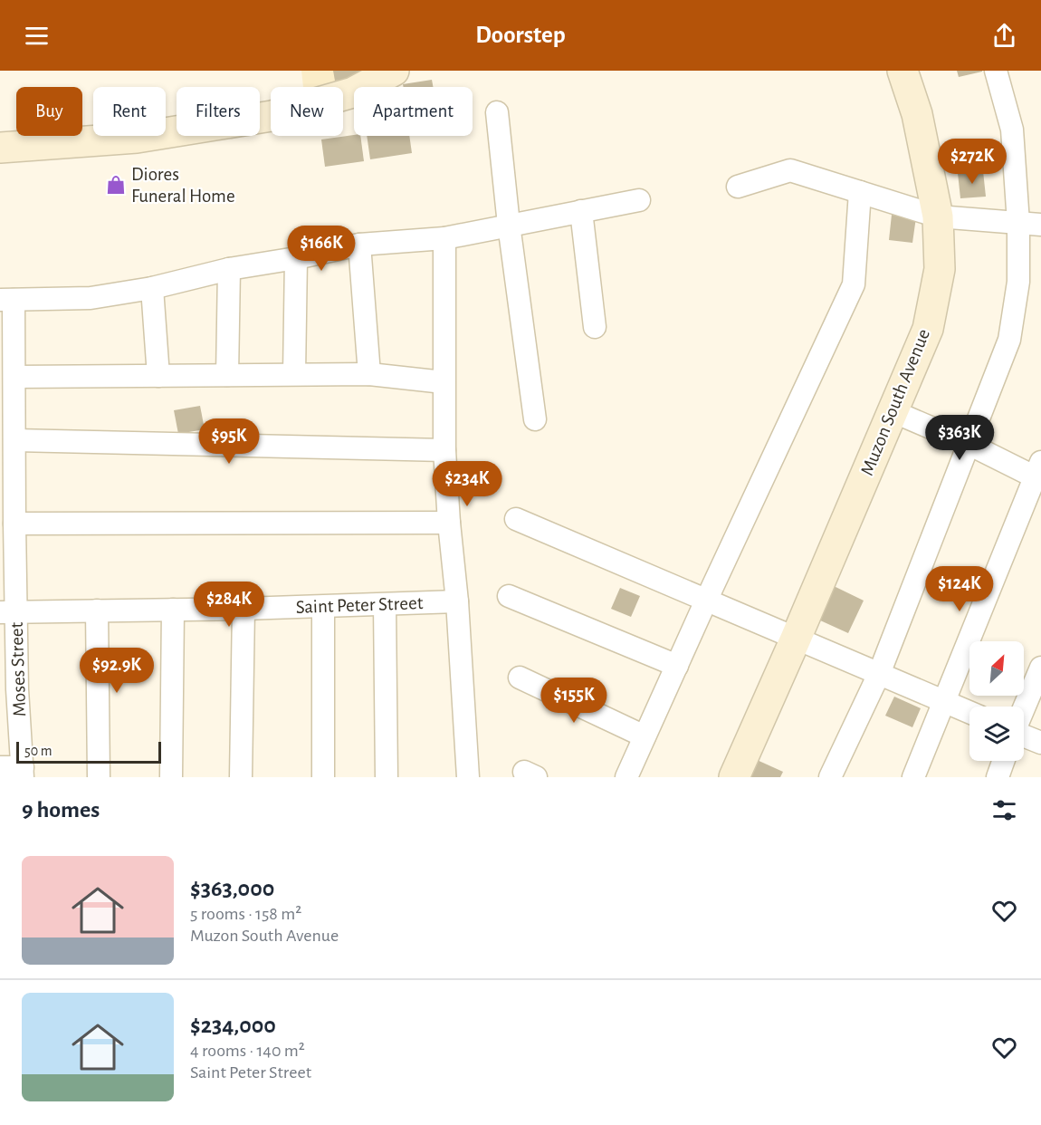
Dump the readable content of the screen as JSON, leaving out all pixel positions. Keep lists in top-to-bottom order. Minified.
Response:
{"streets":{"street":["Muzon South Avenue","Saint Peter Street","Moses Street"]},"crossings":[["Saint Peter Street","Moses Street"]],"places":{"shop":["Diores Funeral Home"]},"scale_bar":"50 m","north":"top right","page":{"header":"Doorstep","chip":["Buy","Rent","Filters","New","Apartment"],"price":["$272K","$166K","$363K","$95K","$234K","$124K","$284K","$92.9K","$155K"],"scale":"50 m","heading":"9 homes","list":[{"name":"$363,000","note":"5 rooms · 158 m² · Muzon South Avenue"},{"name":"$234,000","note":"4 rooms · 140 m² · Saint Peter Street"}]}}
